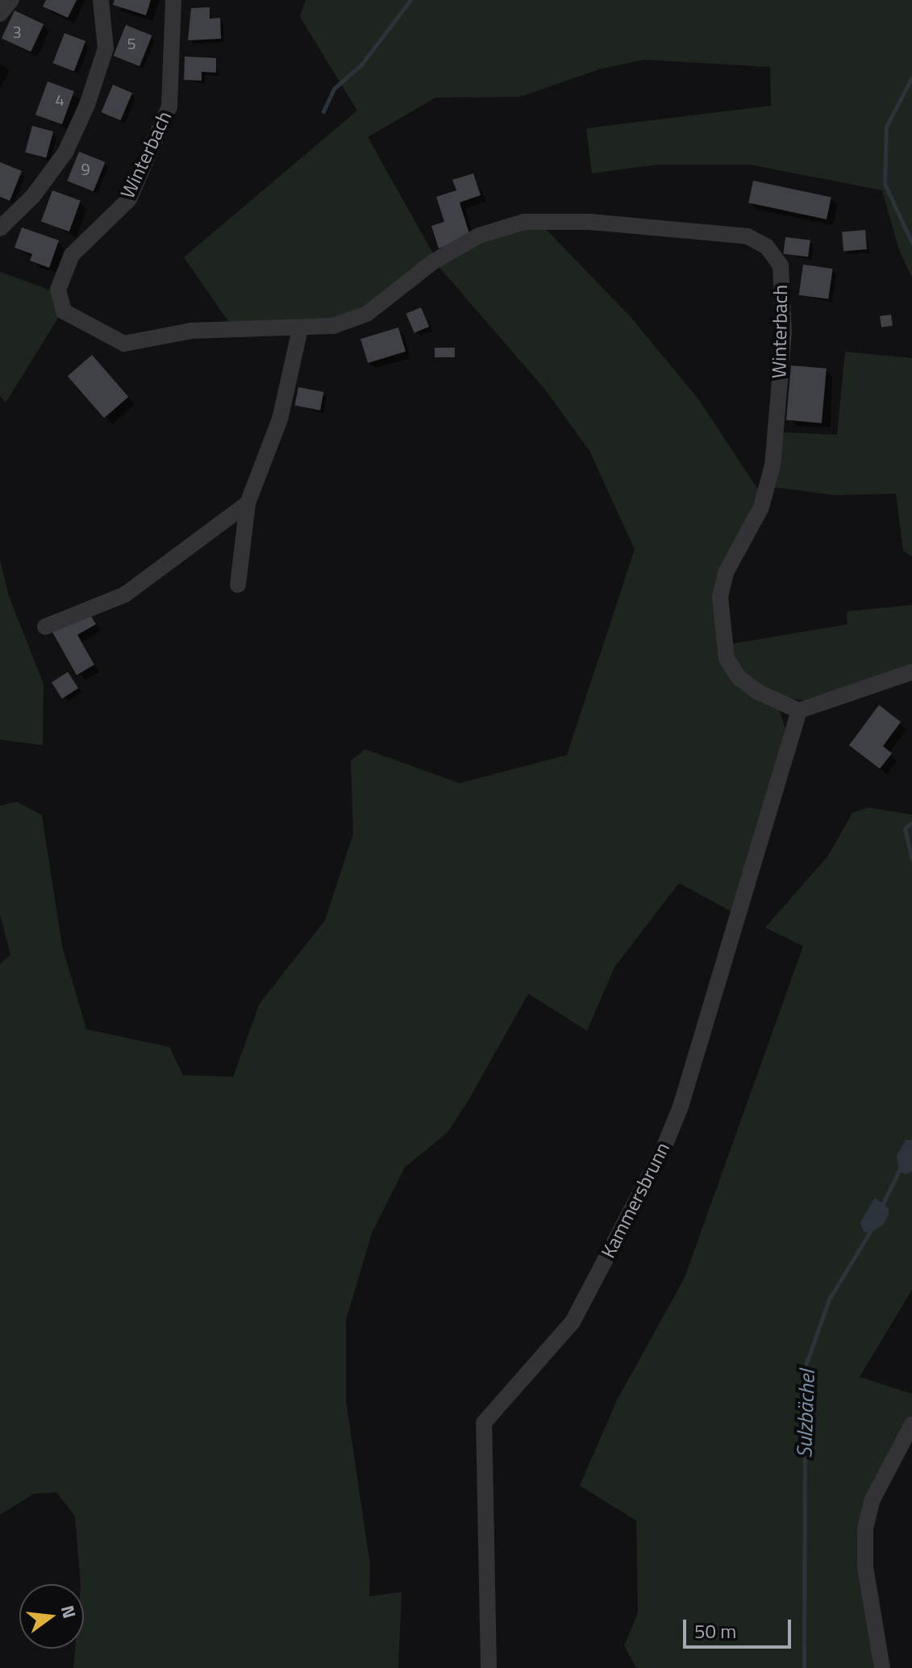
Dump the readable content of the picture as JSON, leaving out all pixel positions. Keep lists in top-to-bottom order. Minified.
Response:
{"streets":{"street":["Winterbach","Kammersbrunn"]},"crossings":[["Winterbach","Kammersbrunn"]],"water":["Sulzbächel"],"house_numbers":["3","5","4","9"],"scale_bar":"50 m","north":"right"}
